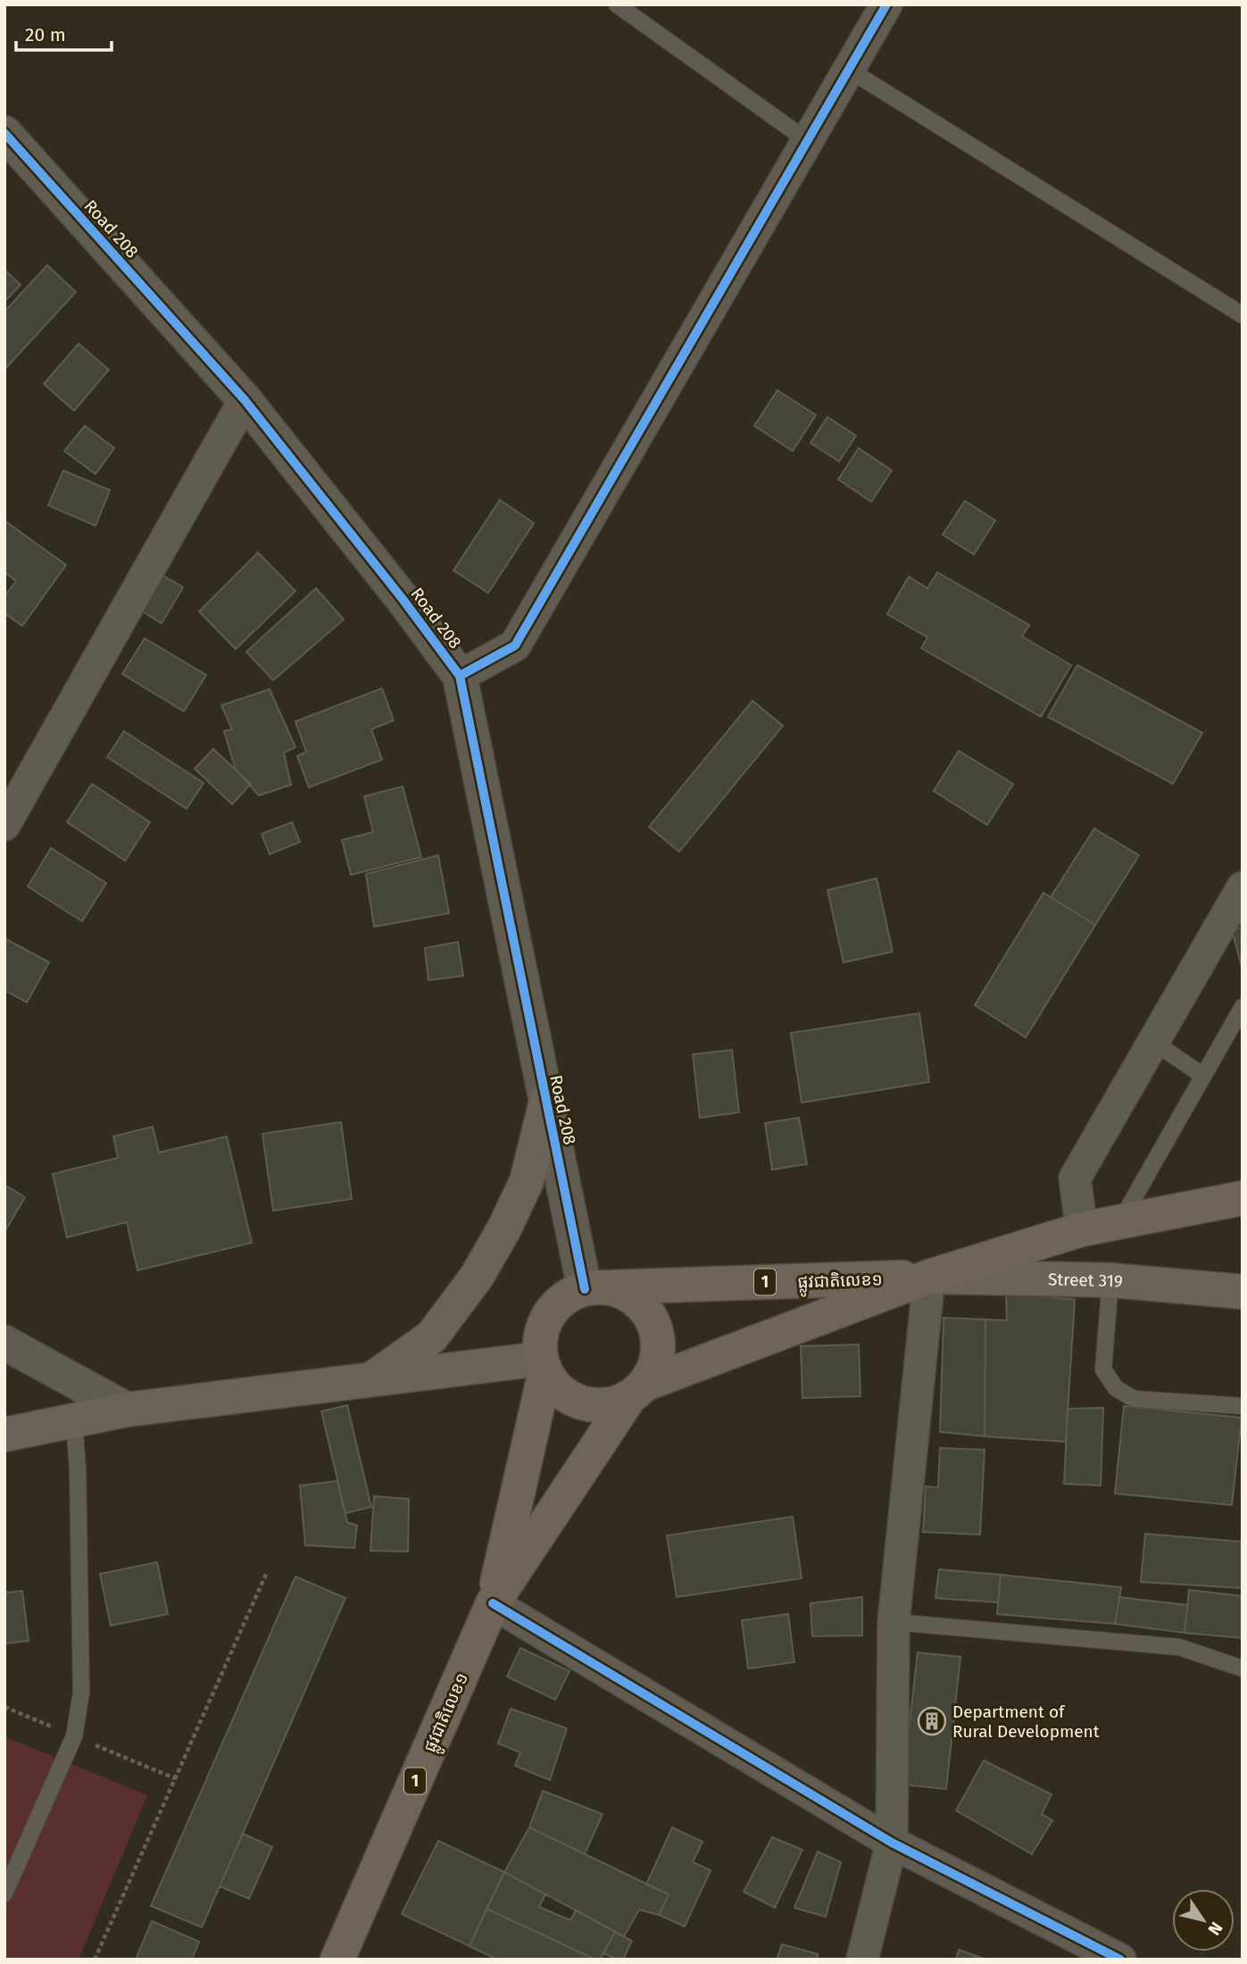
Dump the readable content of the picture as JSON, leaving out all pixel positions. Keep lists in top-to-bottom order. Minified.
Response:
{"streets":{"highway":["ផ្លូវជាតិលេខ១","1"],"main road":["Street 319"],"street":["Road 208"]},"crossings":[["Road 208","ផ្លូវជាតិលេខ១"],["Road 208","1"],["ផ្លូវជាតិលេខ១","Street 319"],["ផ្លូវជាតិលេខ១","1"]],"places":{"building":["Department of Rural Development"]},"scale_bar":"20 m","north":"bottom right"}
